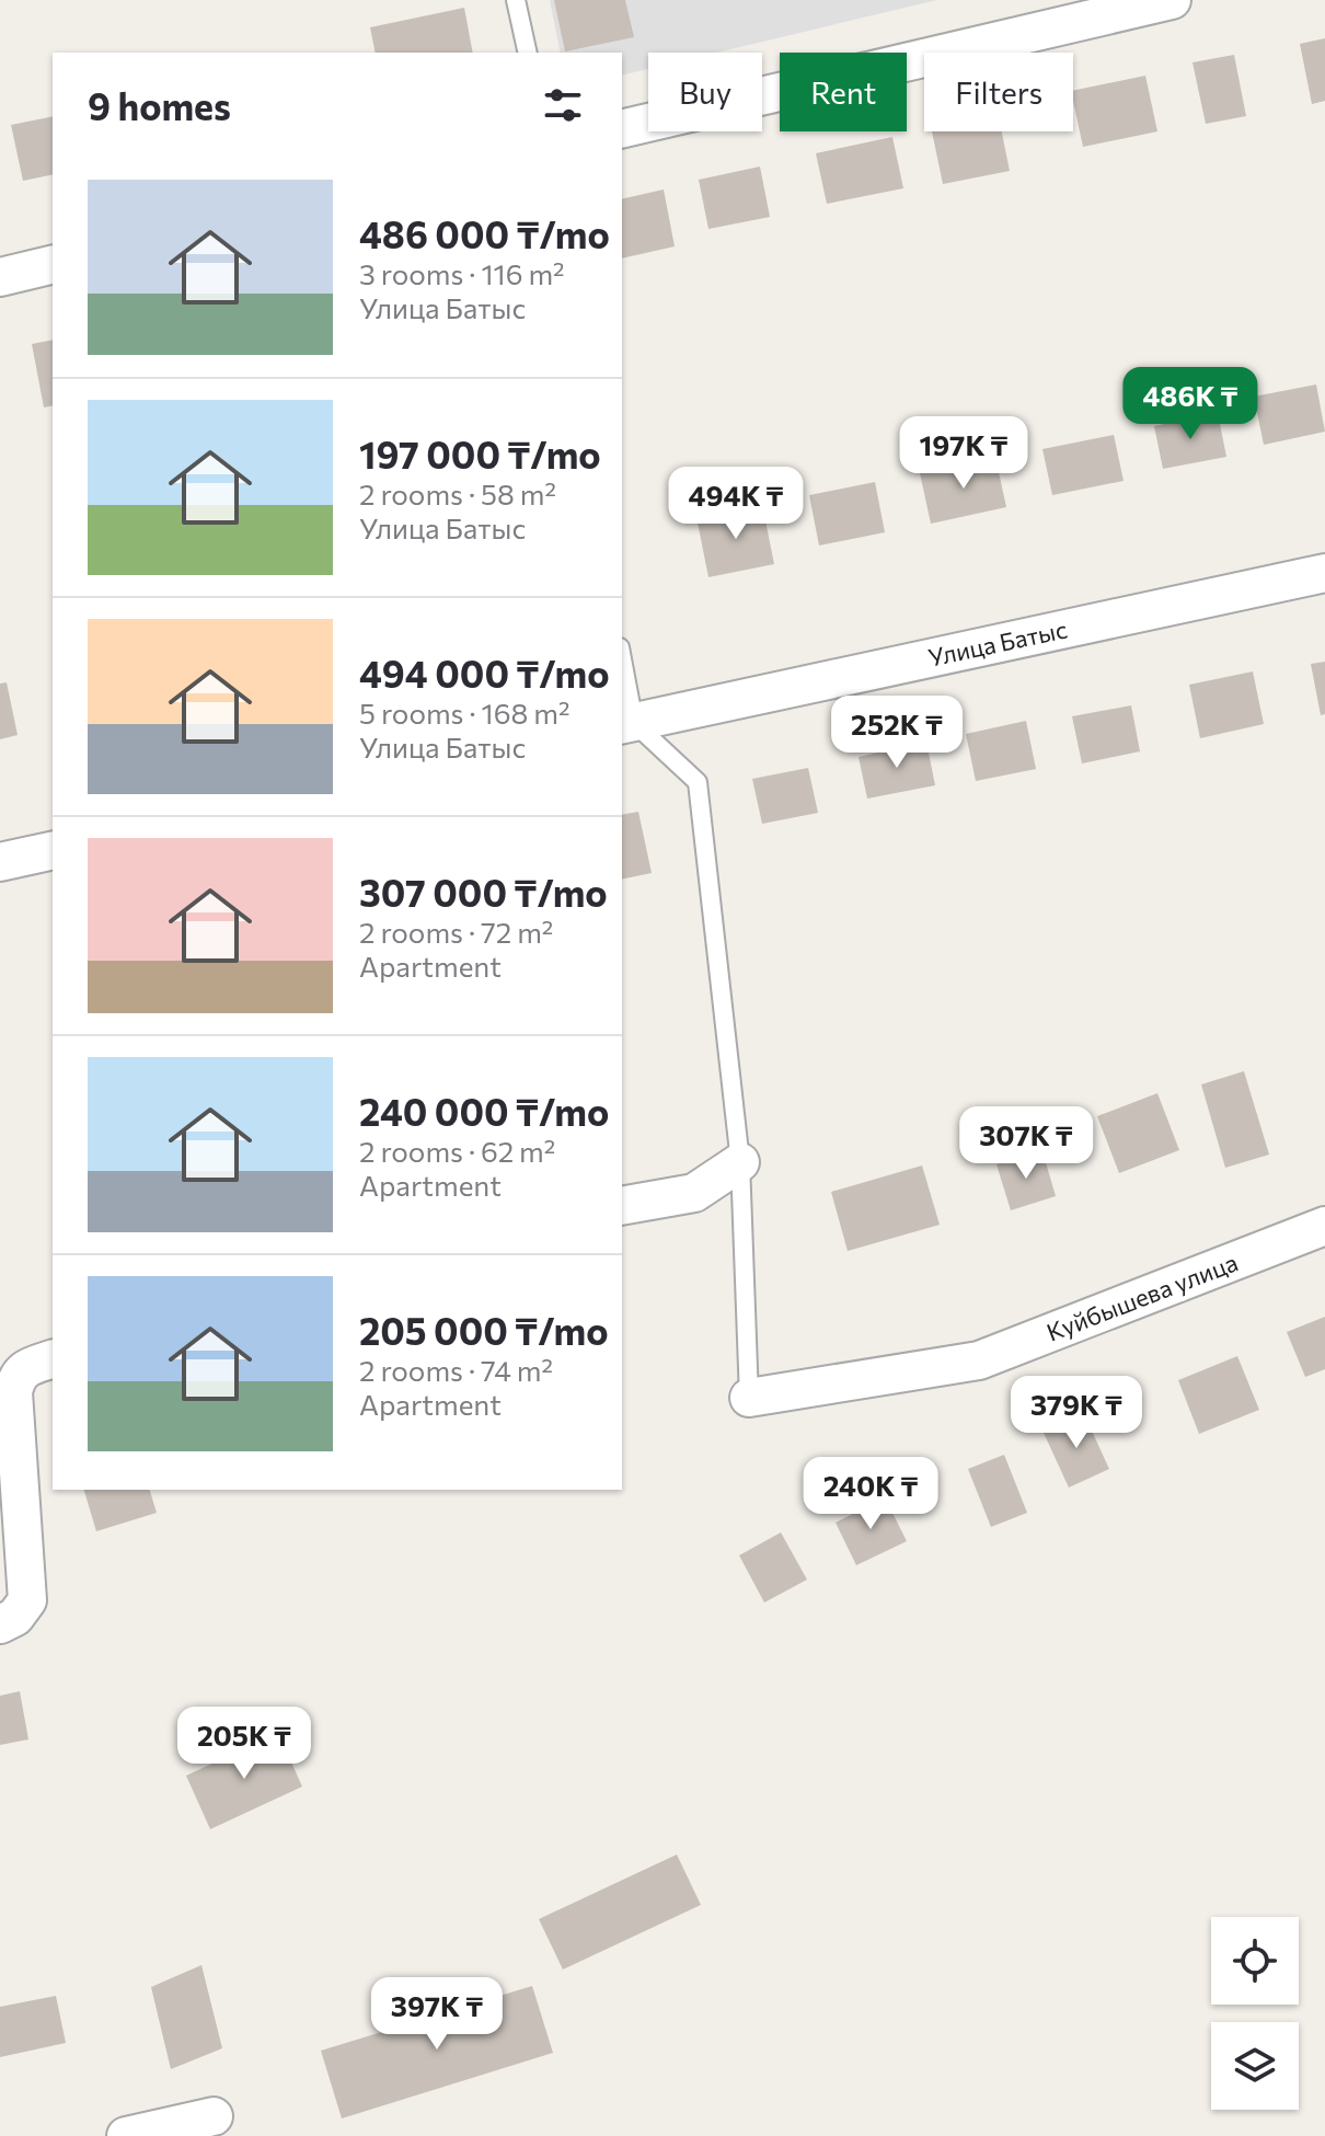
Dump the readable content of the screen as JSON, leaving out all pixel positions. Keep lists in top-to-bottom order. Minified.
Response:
{"streets":{"street":["Улица Батыс","Куйбышева улица"]},"page":{"chip":["Buy","Rent","Filters"],"heading":"9 homes","list":[{"name":"486 000 ₸/mo","note":"3 rooms · 116 m² · Улица Батыс"},{"name":"197 000 ₸/mo","note":"2 rooms · 58 m² · Улица Батыс"},{"name":"494 000 ₸/mo","note":"5 rooms · 168 m² · Улица Батыс"},{"name":"307 000 ₸/mo","note":"2 rooms · 72 m² · Apartment"},{"name":"240 000 ₸/mo","note":"2 rooms · 62 m² · Apartment"},{"name":"205 000 ₸/mo","note":"2 rooms · 74 m² · Apartment"}],"price":["486K ₸","197K ₸","494K ₸","252K ₸","307K ₸","379K ₸","240K ₸","205K ₸","397K ₸"]}}
